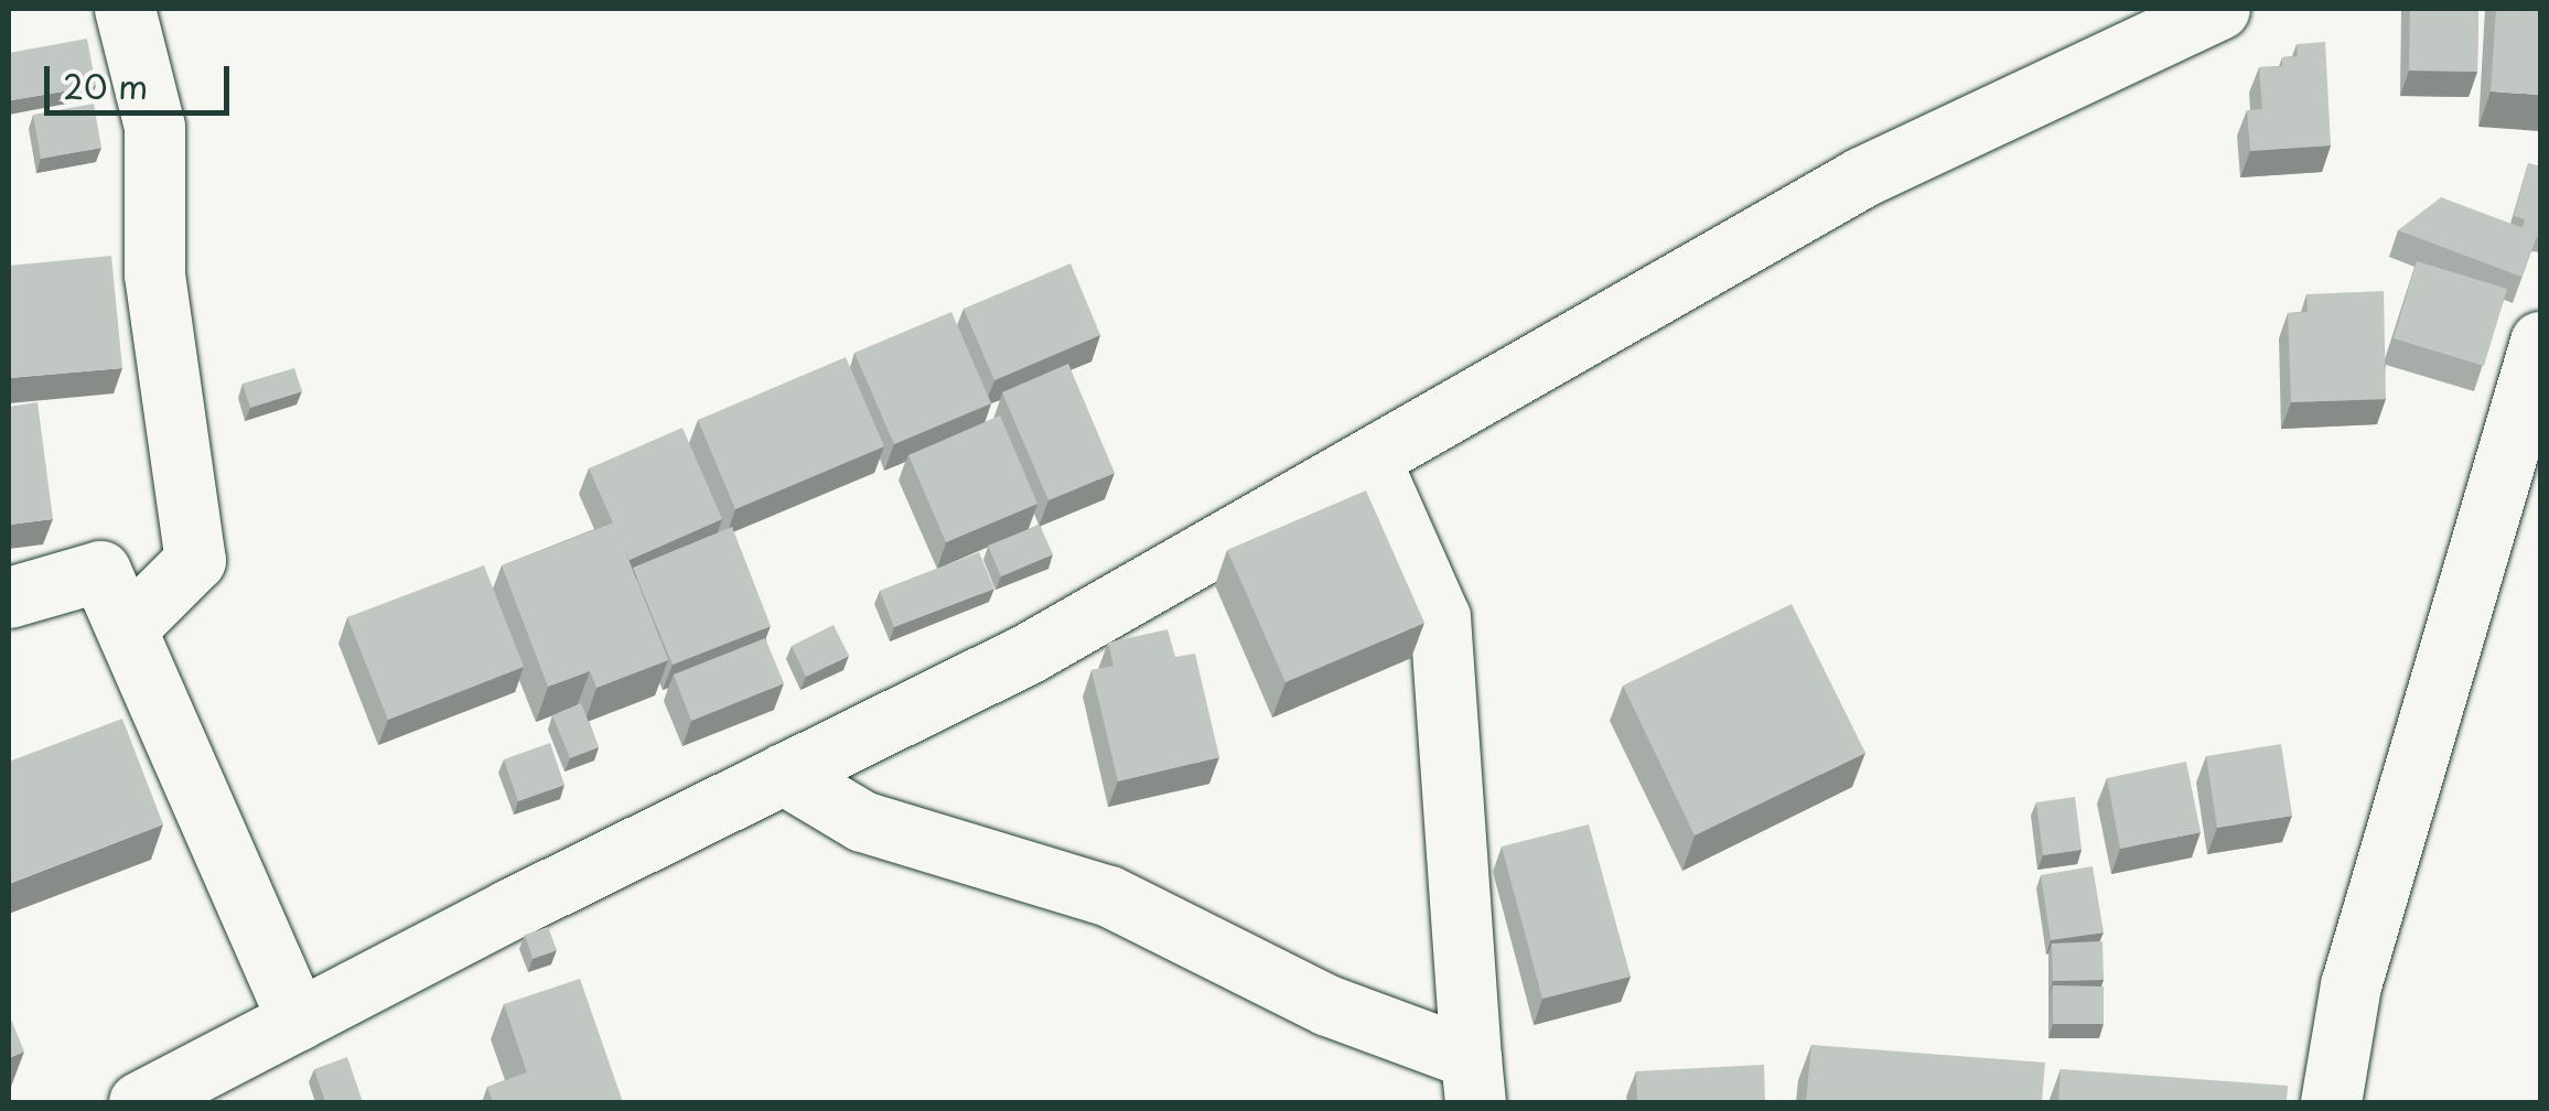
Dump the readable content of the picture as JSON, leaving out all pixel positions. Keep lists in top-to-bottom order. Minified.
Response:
{"scale_bar":"20 m"}
